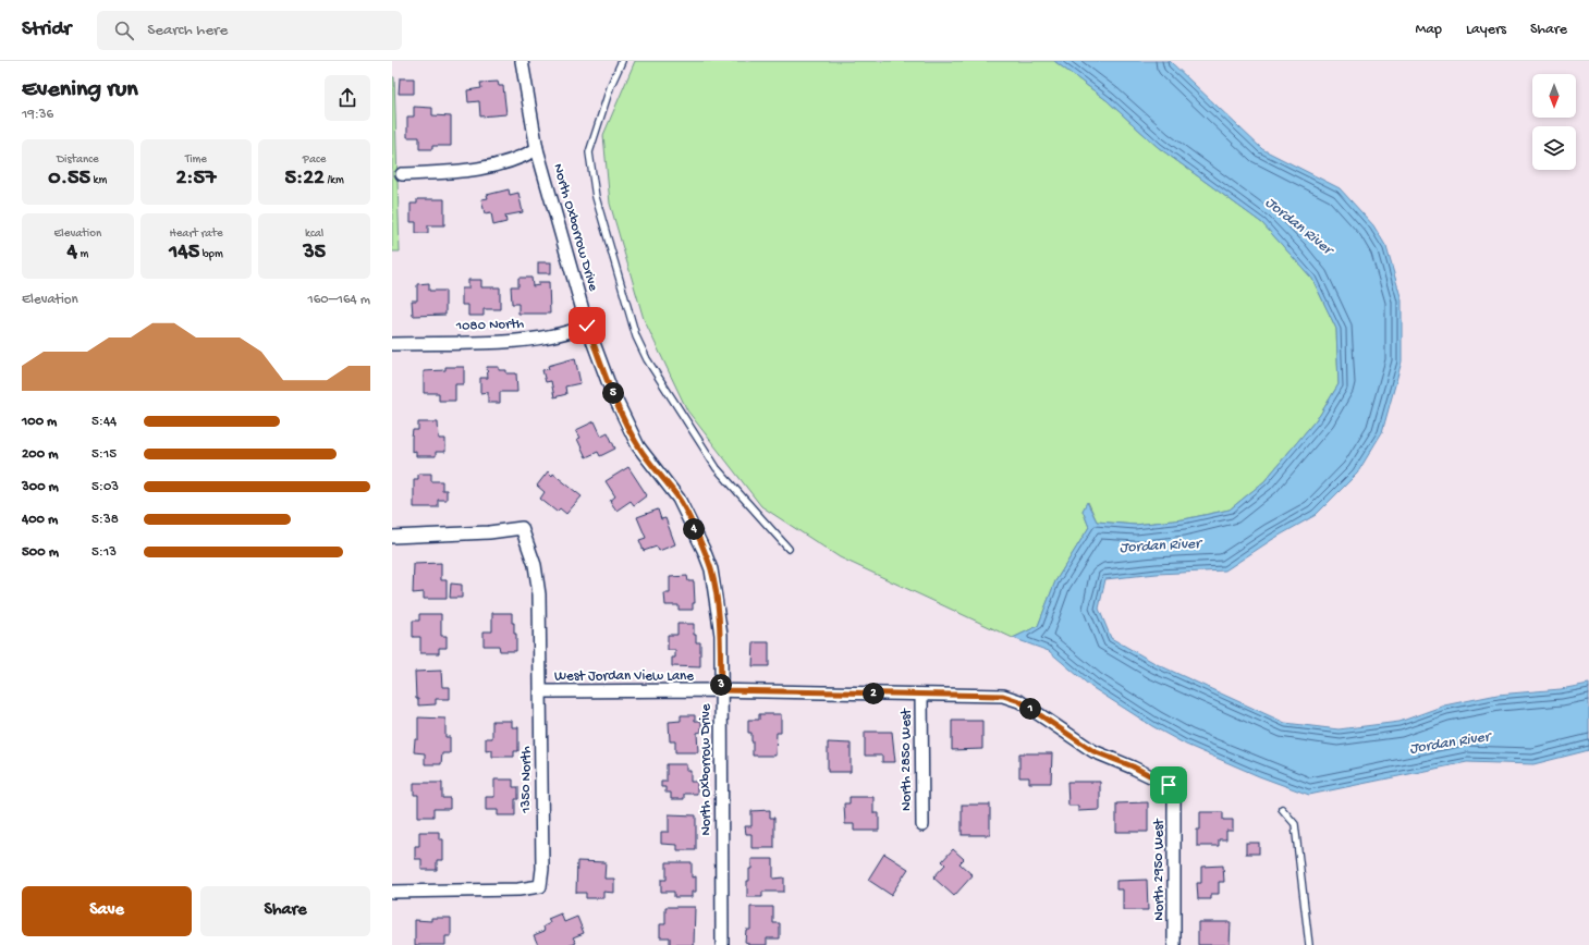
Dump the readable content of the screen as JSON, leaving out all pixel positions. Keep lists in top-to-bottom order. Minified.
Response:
{"streets":{"street":["North Oxborrow Drive","1080 North","West Jordan View Lane","North 2850 West","1350 North","North 2950 West"]},"crossings":[["North Oxborrow Drive","1080 North"],["North Oxborrow Drive","West Jordan View Lane"],["West Jordan View Lane","North 2850 West"],["West Jordan View Lane","1350 North"],["West Jordan View Lane","North 2950 West"]],"water":["Jordan River"],"north":"bottom","page":{"header":"Stridr","search":"Search here","nav":["Map","Layers","Share"],"heading":["Evening run","19:36"],"stats":[["Distance","0.55 km"],["Time","2:57"],["Pace","5:22 /km"],["Elevation","4 m"],["Heart rate","145 bpm"],["kcal","35"]],"chart":["Elevation","160–164 m"],"pins":["5","4","3","2","1"],"list":[{"name":"100 m","note":"5:44"},{"name":"200 m","note":"5:15"},{"name":"300 m","note":"5:03"},{"name":"400 m","note":"5:38"},{"name":"500 m","note":"5:13"}],"buttons":["Save","Share"]}}
